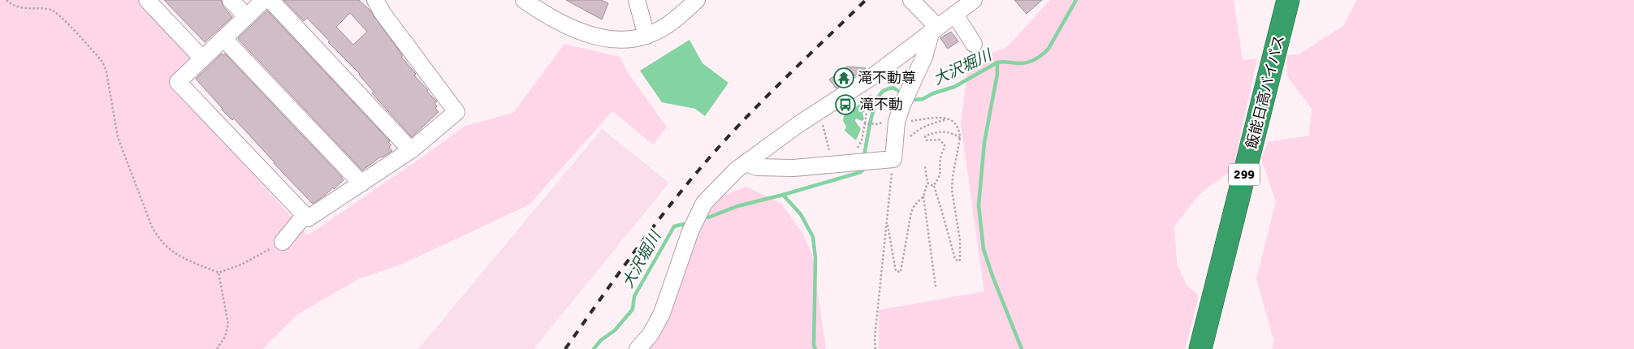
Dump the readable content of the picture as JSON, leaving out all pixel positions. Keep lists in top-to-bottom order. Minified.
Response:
{"streets":{"highway":["飯能日高バイパス","299"]},"water":["大沢堀川"],"places":{"temple":["滝不動尊"],"bus stop":["滝不動"]}}
